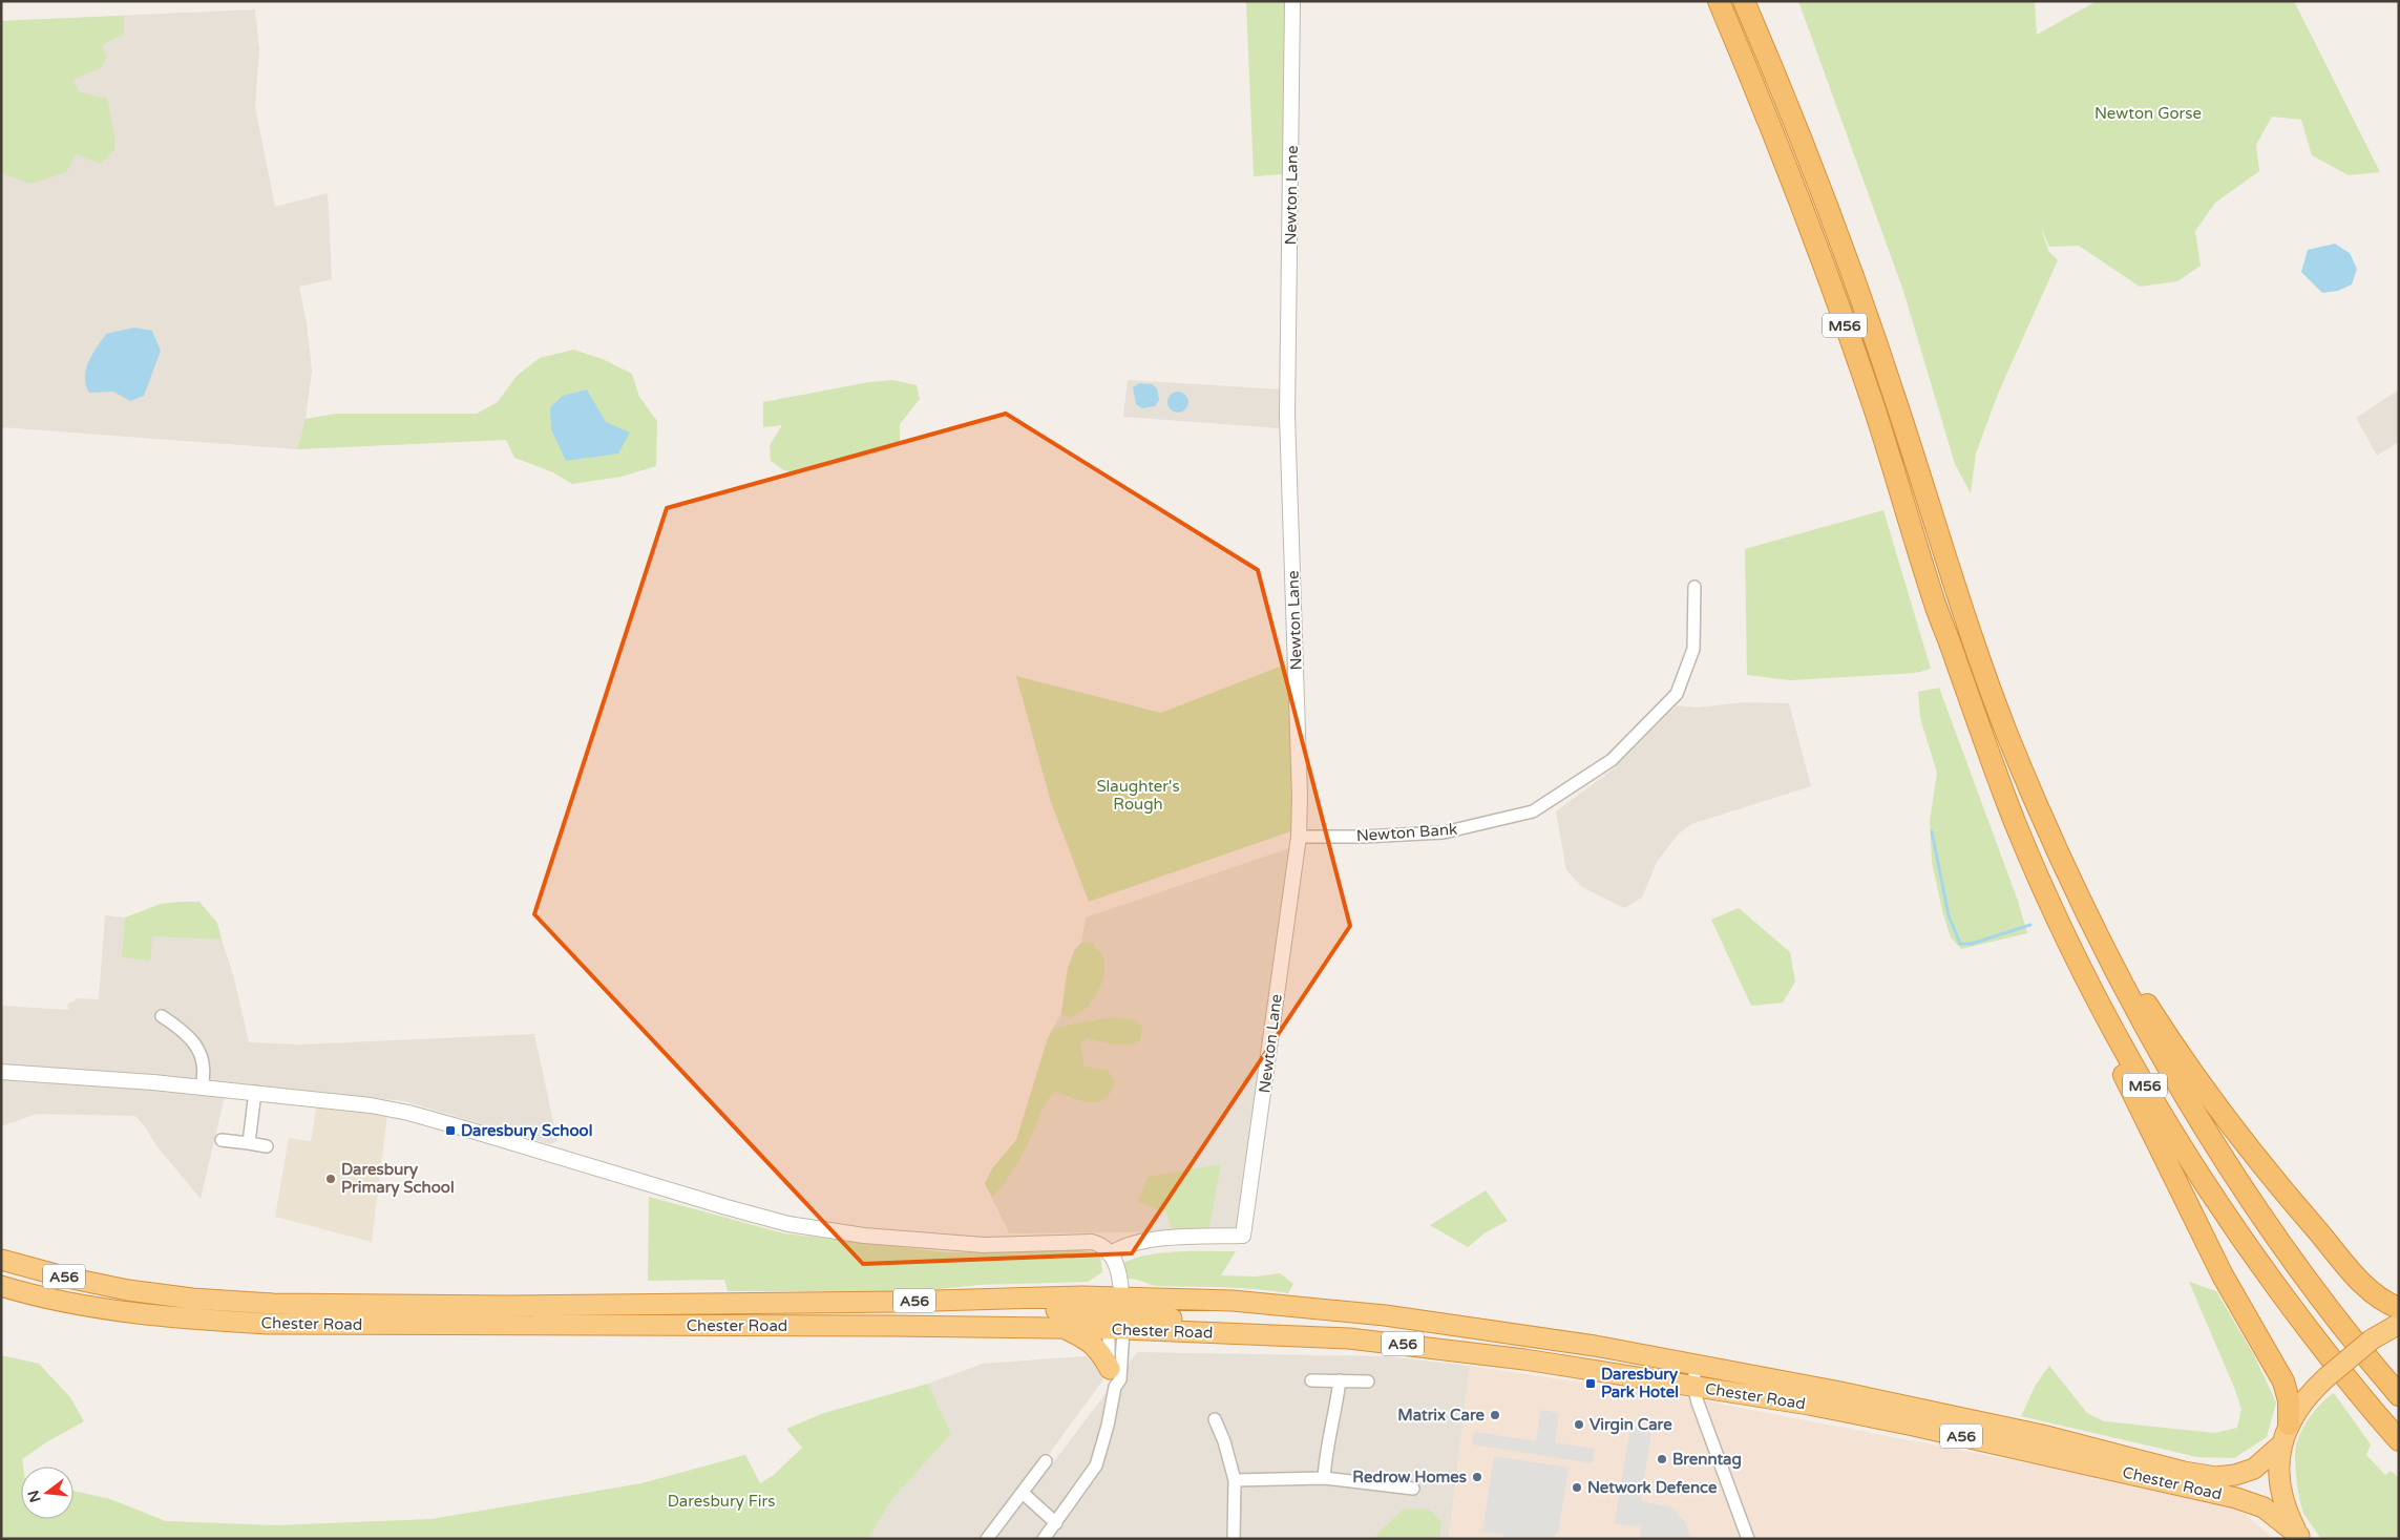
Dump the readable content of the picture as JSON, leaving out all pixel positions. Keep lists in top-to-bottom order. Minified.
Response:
{"streets":{"highway":["M56","A56","Chester Road"],"street":["Newton Lane","Newton Bank"]},"crossings":[["Newton Lane","Newton Bank"]],"parks":["Newton Gorse","Slaughter's Rough","Daresbury Firs"],"places":{"transit":["Daresbury School","Daresbury Park Hotel"],"other":["Daresbury Primary School","Matrix Care","Virgin Care","Brenntag","Redrow Homes","Network Defence"]},"north":"left"}
